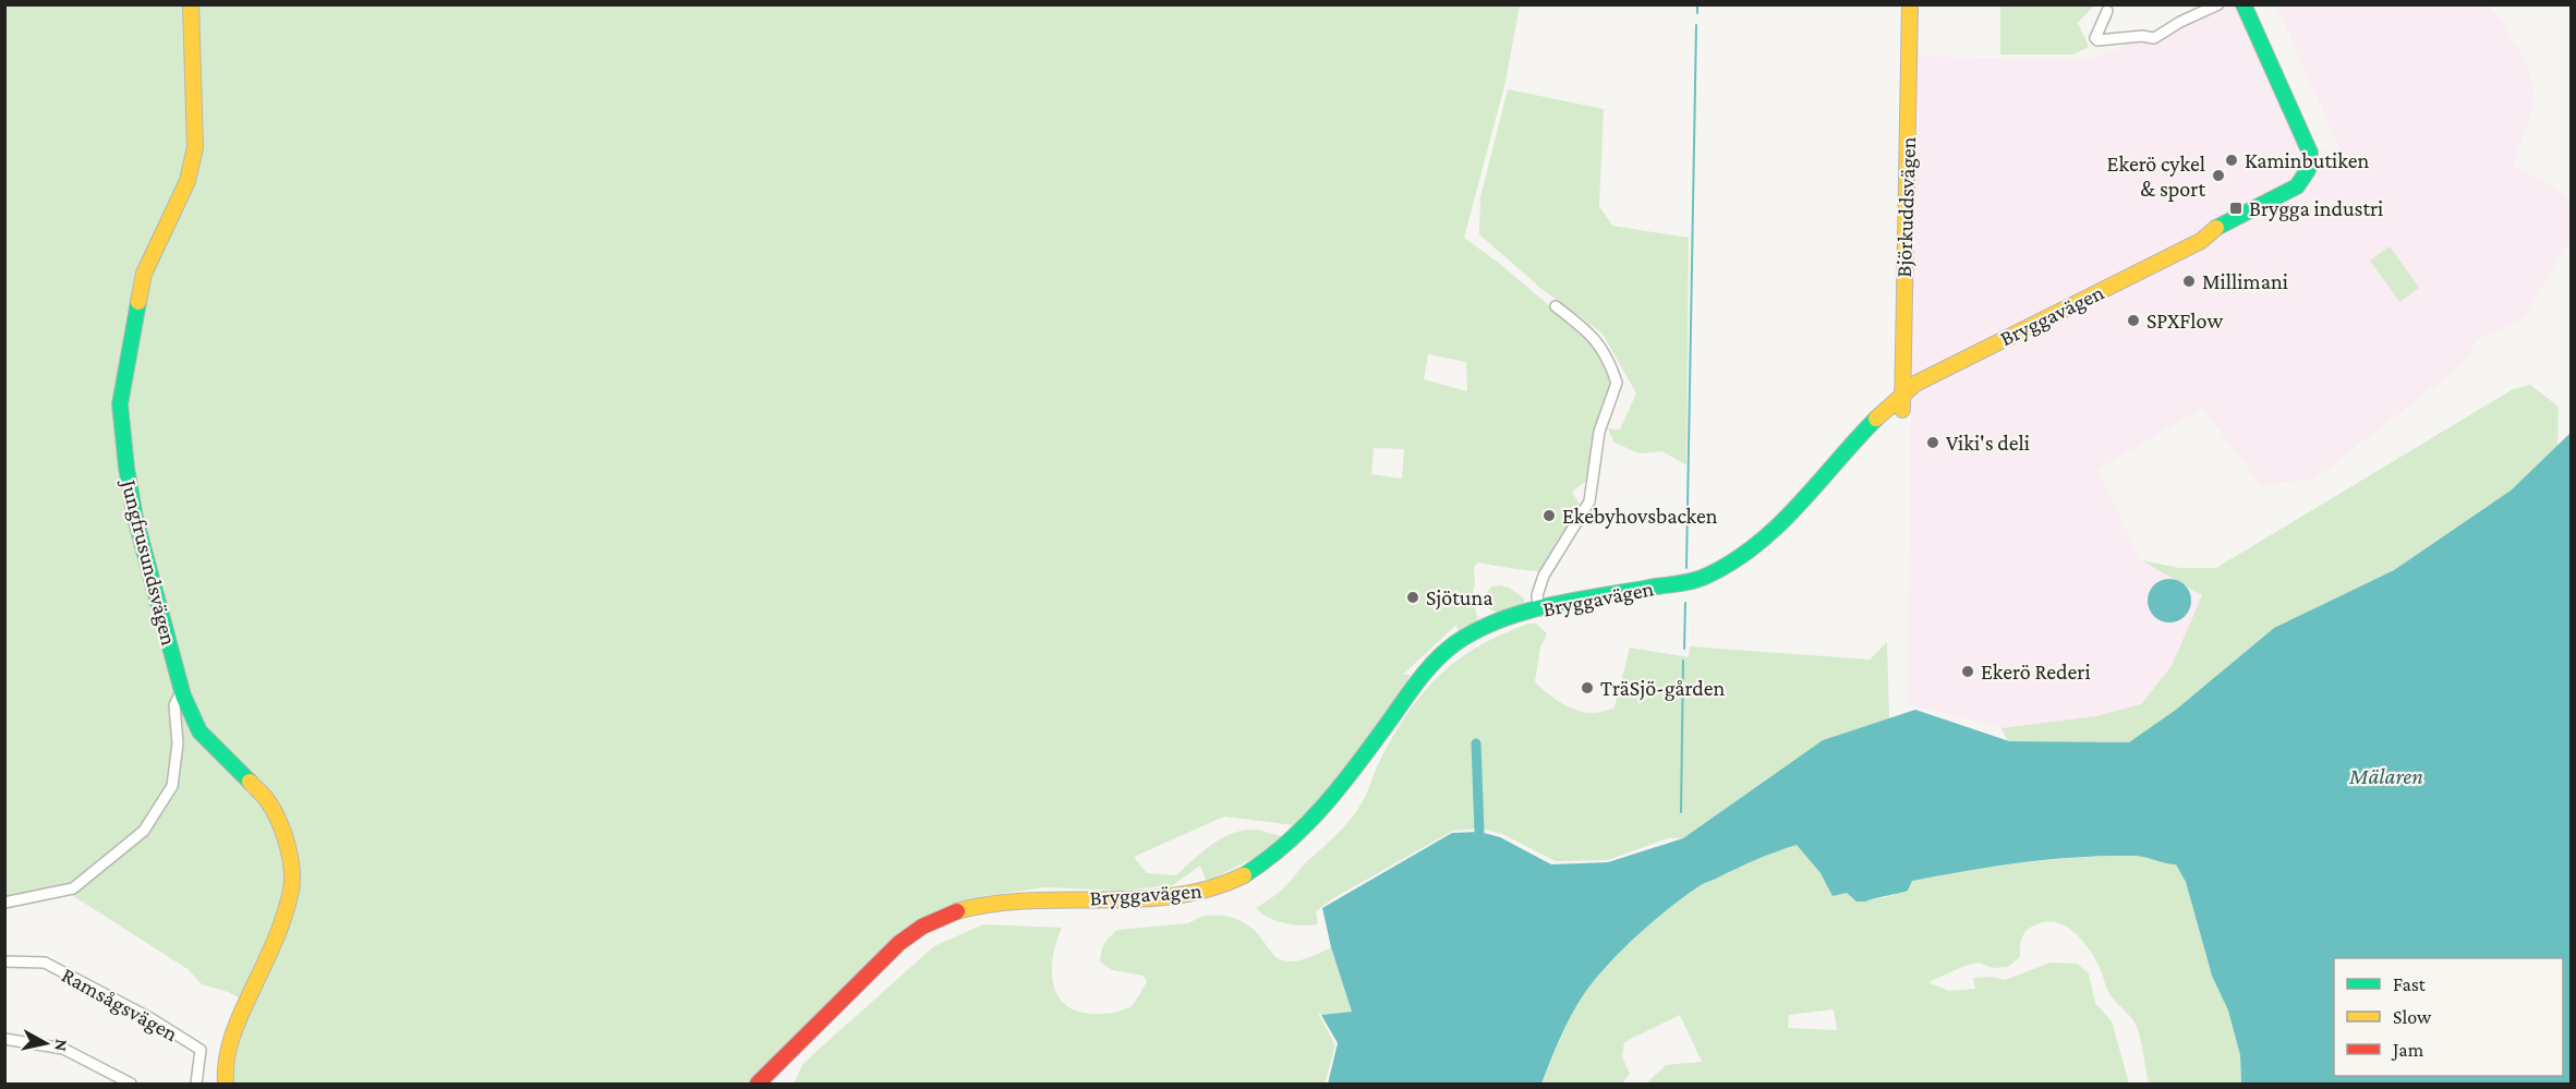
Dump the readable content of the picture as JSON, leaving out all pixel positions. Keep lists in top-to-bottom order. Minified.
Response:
{"streets":{"main road":["Björkuddsvägen","Bryggavägen","Jungfrusundsvägen"],"street":["Ramsågsvägen"]},"crossings":[["Björkuddsvägen","Bryggavägen"]],"water":["Mälaren"],"places":{"other":["Kaminbutiken","Ekerö cykel & sport","Millimani","SPXFlow","Viki's deli","Ekebyhovsbacken","Sjötuna","Ekerö Rederi","TräSjö-gården"],"transit":["Brygga industri"]},"legend":["Fast","Slow","Jam"],"north":"right"}
